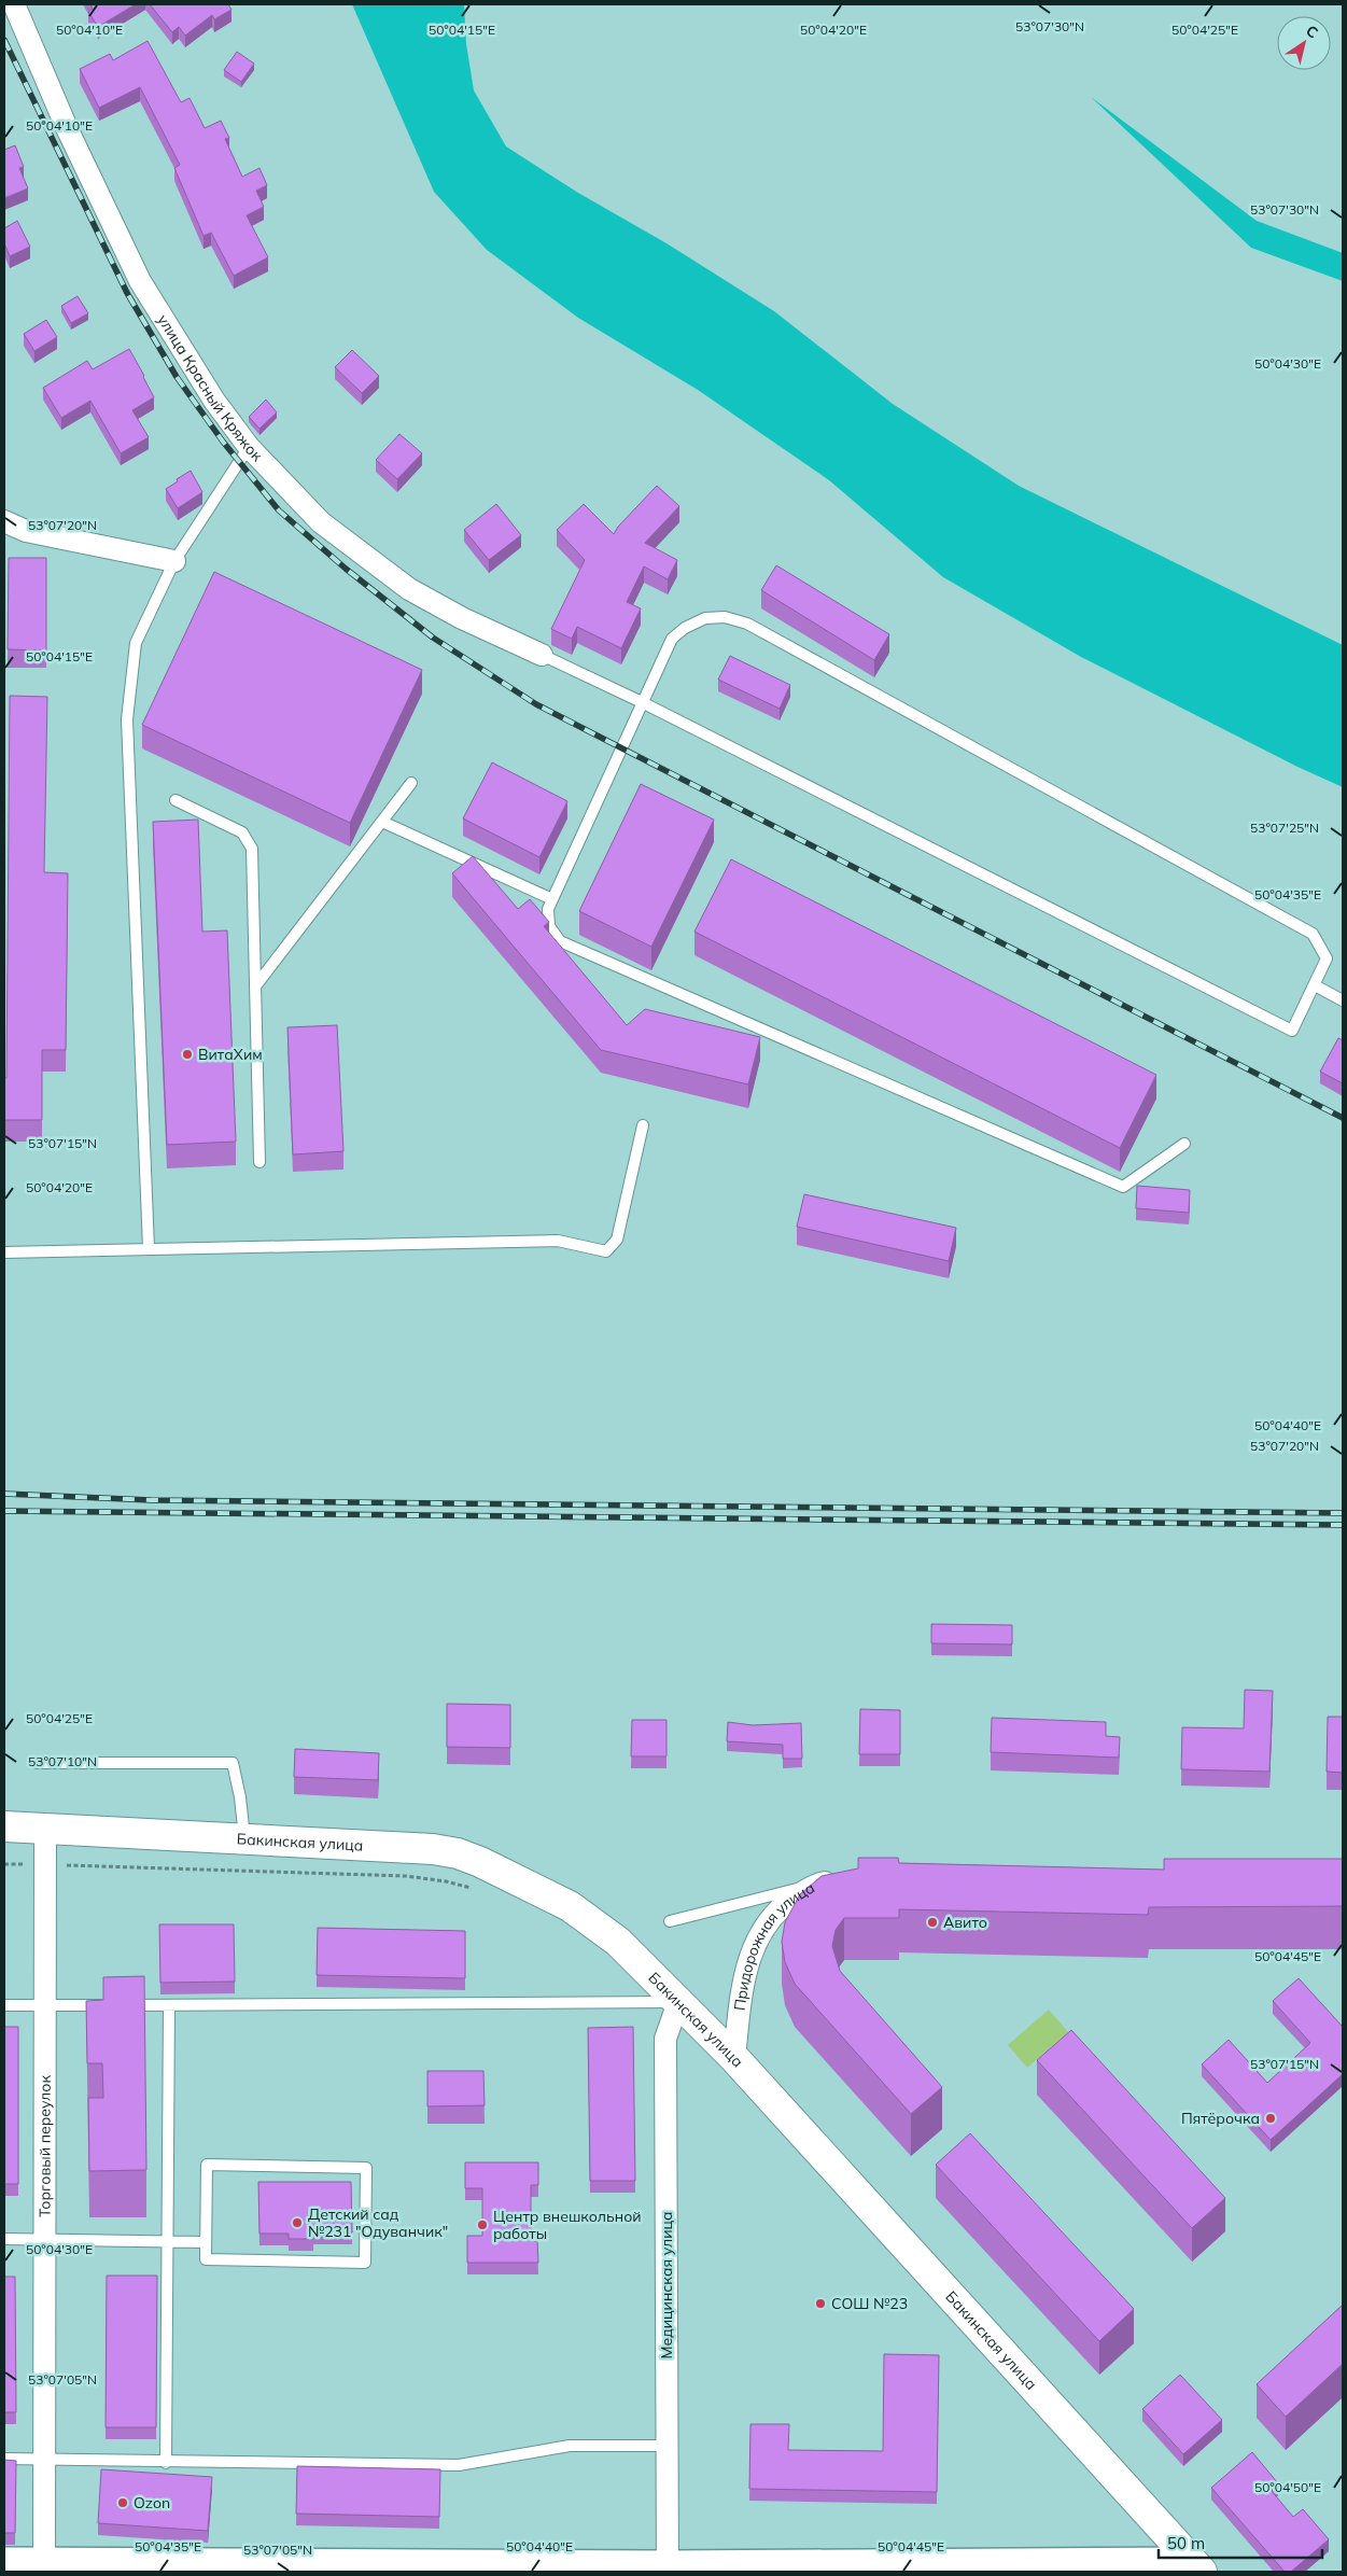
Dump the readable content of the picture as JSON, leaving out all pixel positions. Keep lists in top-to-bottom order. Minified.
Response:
{"streets":{"main road":["Бакинская улица"],"street":["улица Красный Кряжок","Придорожная улица","Торговый переулок","Медицинская улица"]},"crossings":[["Бакинская улица","Придорожная улица"],["Бакинская улица","Торговый переулок"],["Бакинская улица","Медицинская улица"]],"places":["ВитаХим","Авито","Пятёрочка","Детский сад №231 \"Одуванчик\"","Центр внешкольной работы","СОШ №23","Ozon"],"scale_bar":"50 m","north":"top right","coordinates":["53°07'30\"N","50°04'10\"E","50°04'15\"E","50°04'20\"E","50°04'25\"E","50°04'30\"E","53°07'20\"N","53°07'25\"N","50°04'35\"E","53°07'15\"N","50°04'40\"E","53°07'10\"N","50°04'45\"E","53°07'05\"N","50°04'50\"E"]}
